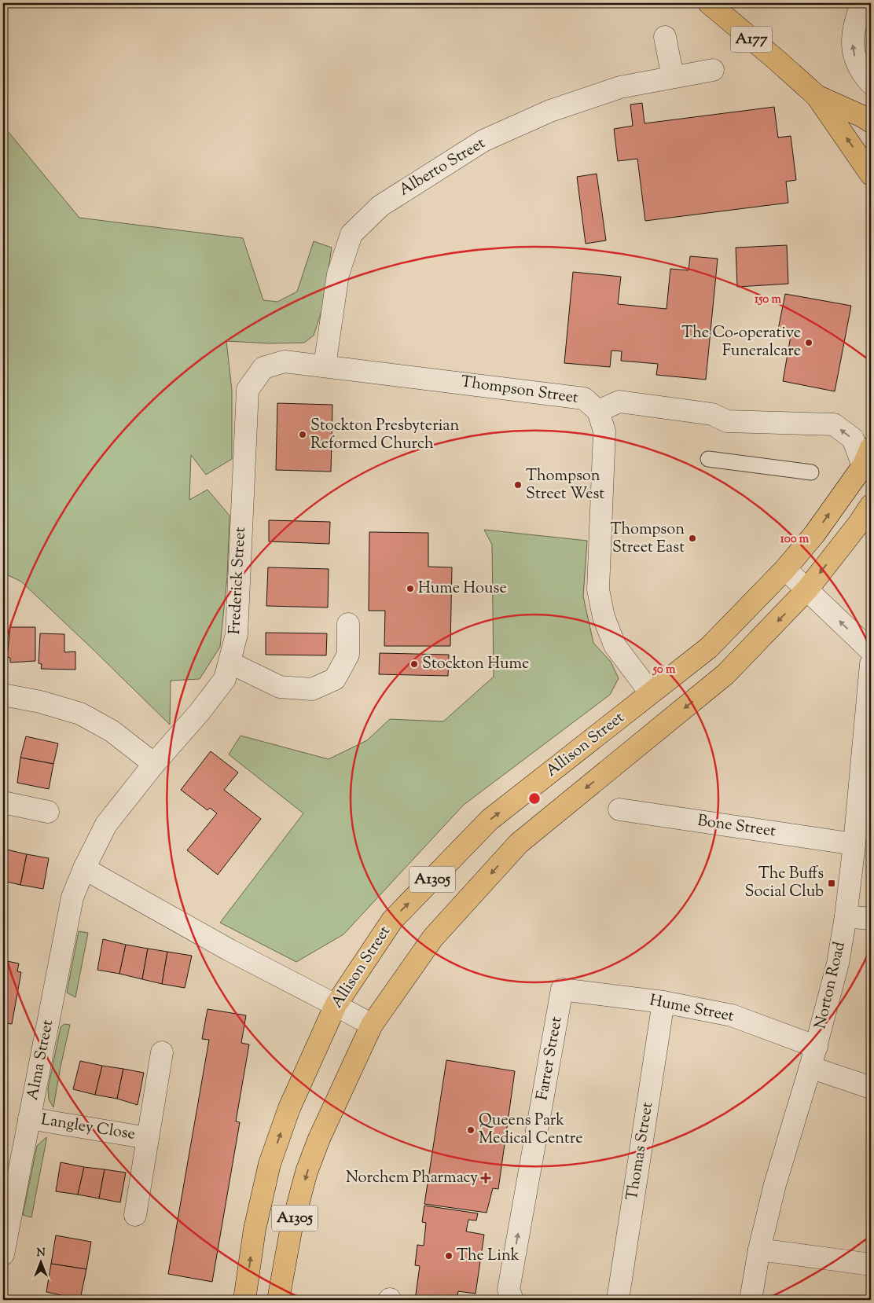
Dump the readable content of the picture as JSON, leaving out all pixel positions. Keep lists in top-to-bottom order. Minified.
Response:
{"streets":{"main road":["A177","Allison Street","A1305"],"street":["Alberto Street","Thompson Street","Frederick Street","Bone Street","Norton Road","Hume Street","Farrer Street","Alma Street","Langley Close","Thomas Street"]},"crossings":[["Alberto Street","Thompson Street"],["Thompson Street","Frederick Street"],["Thompson Street","Allison Street"],["Frederick Street","Alma Street"],["Bone Street","Norton Road"],["Norton Road","Hume Street"],["Hume Street","Farrer Street"],["Hume Street","Thomas Street"],["Alma Street","Langley Close"]],"one_way":["Thompson Street","Farrer Street"],"places":{"other":["The Co-operative Funeralcare","Stockton Presbyterian Reformed Church","Thompson Street West","Thompson Street East","Hume House","Stockton Hume","Queens Park Medical Centre","The Link"],"transit":["The Buffs Social Club"],"health":["Norchem Pharmacy"]},"north":"top","rings":["150 m","100 m","50 m"]}
